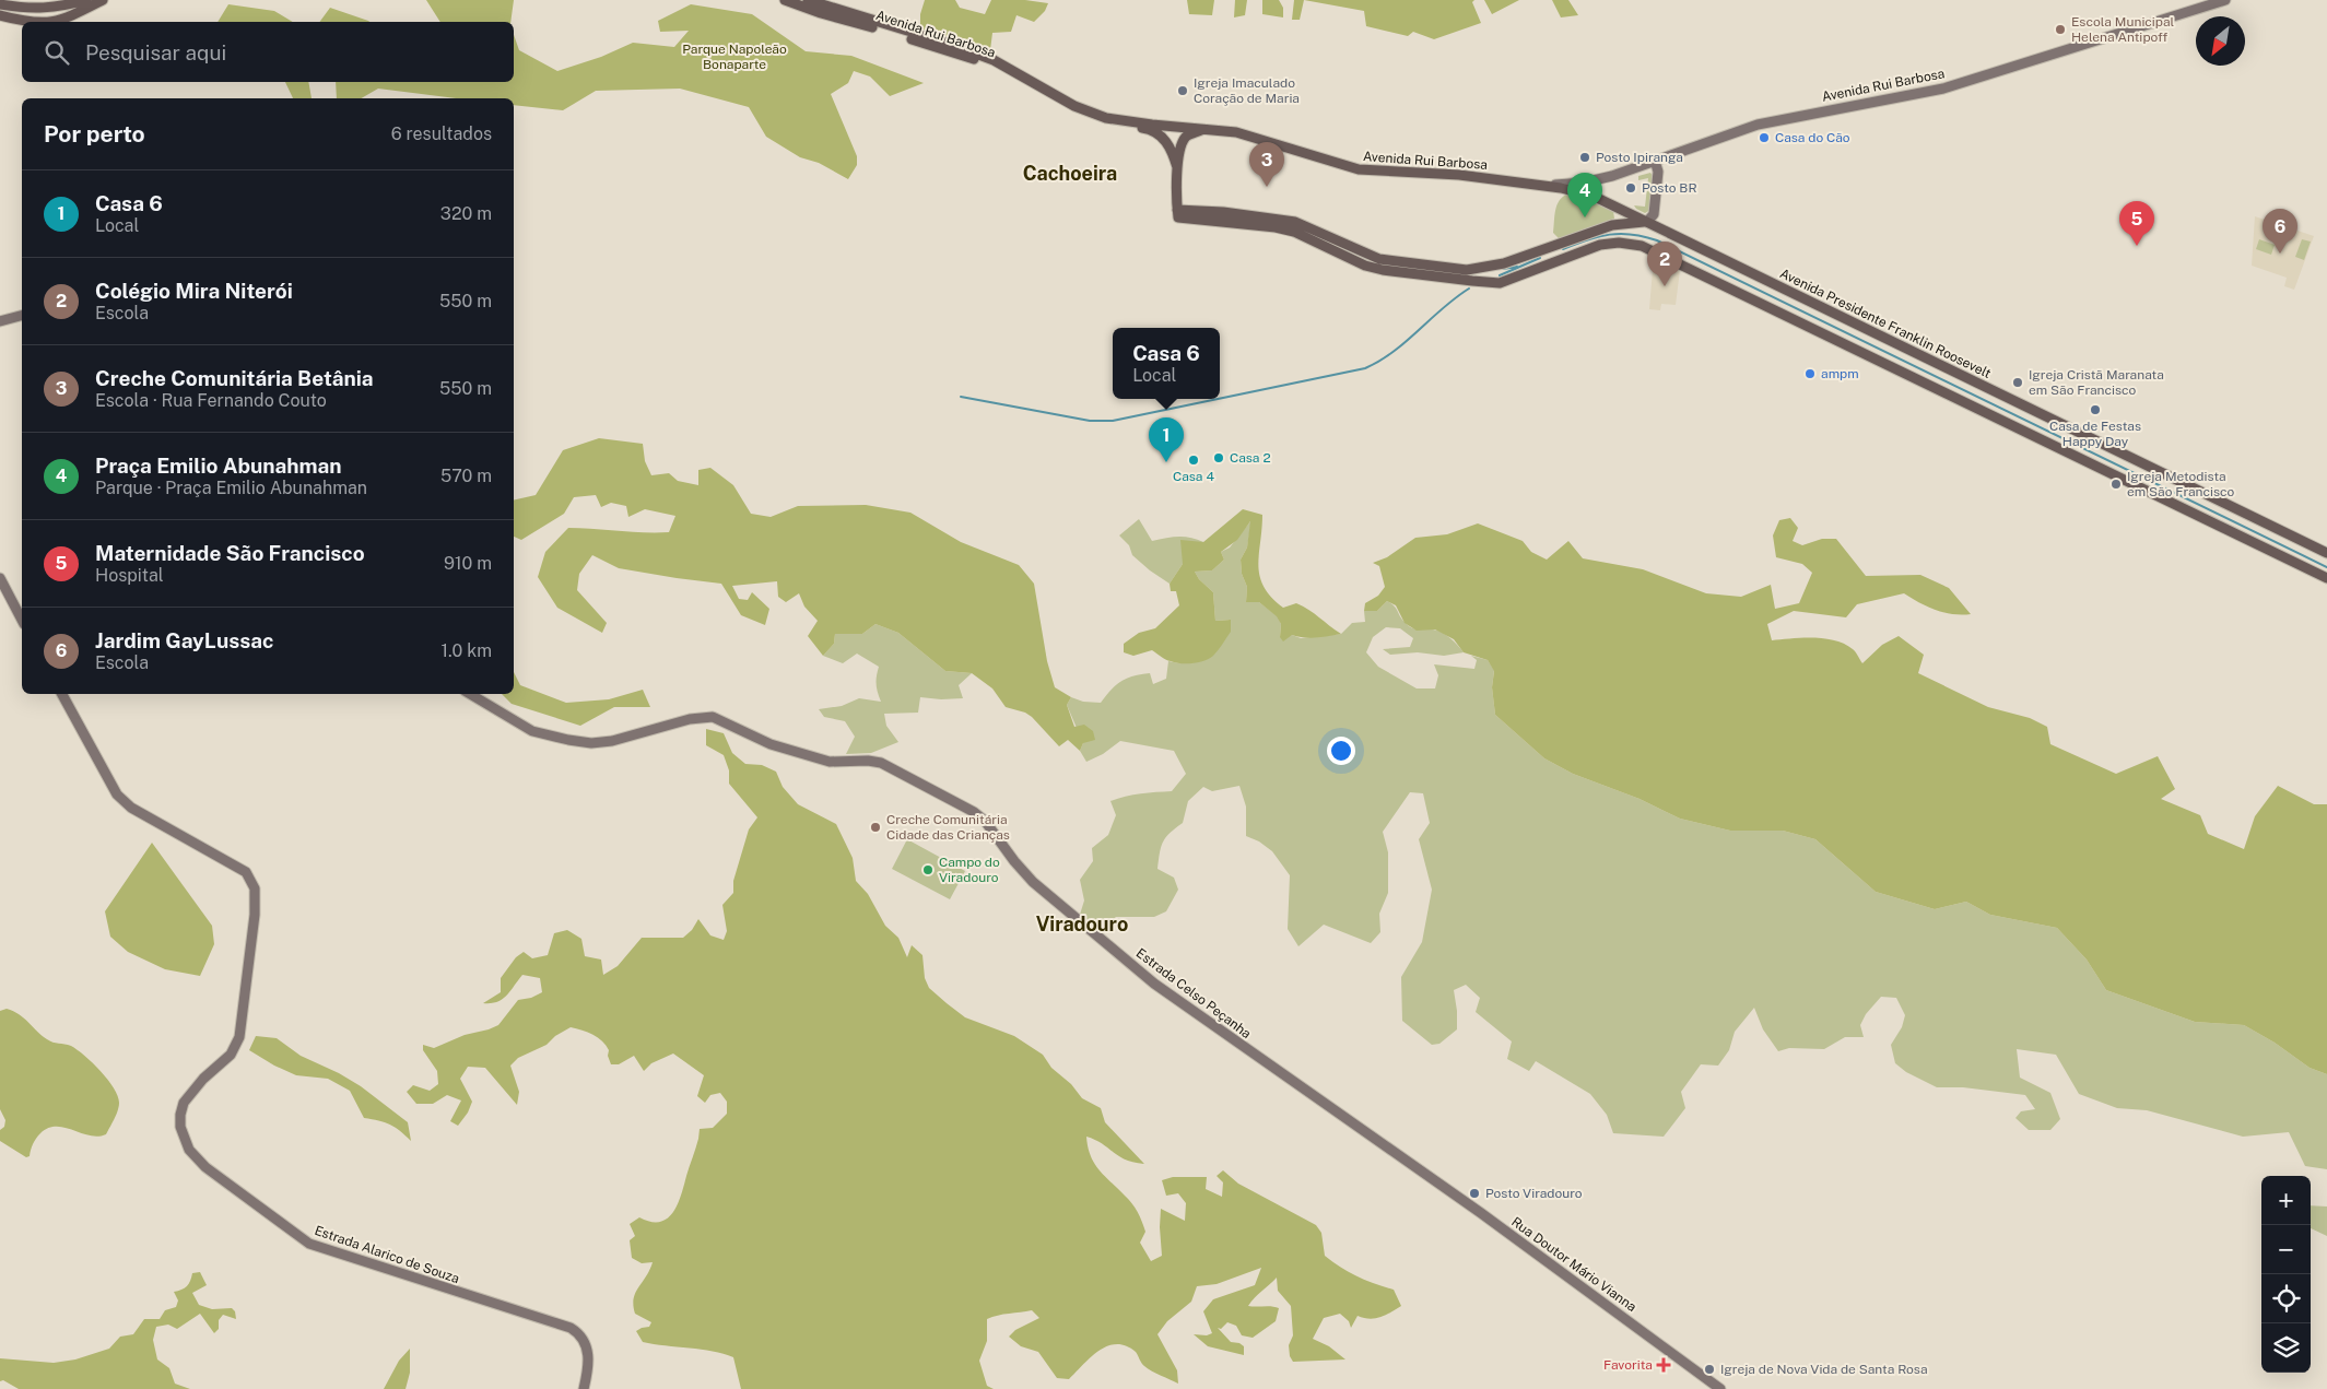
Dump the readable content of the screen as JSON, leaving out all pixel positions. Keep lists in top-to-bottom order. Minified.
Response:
{"streets":{"main road":["Avenida Rui Barbosa","Avenida Presidente Franklin Roosevelt","Estrada Celso Peçanha","Estrada Alarico de Souza","Rua Doutor Mário Vianna"]},"crossings":[["Avenida Rui Barbosa","Avenida Presidente Franklin Roosevelt"],["Estrada Celso Peçanha","Rua Doutor Mário Vianna"]],"districts":["Cachoeira","Viradouro"],"parks":["Parque Napoleão Bonaparte"],"places":{"other":["Escola Municipal Helena Antipoff","Igreja Imaculado Coração de Maria","Casa do Cão","Posto Ipiranga","Posto BR","ampm","Igreja Cristã Maranata em São Francisco","Casa de Festas Happy Day","Casa 2","Casa 4","Igreja Metodista em São Francisco","Creche Comunitária Cidade das Crianças","Campo do Viradouro","Posto Viradouro","Igreja de Nova Vida de Santa Rosa"],"health":["Favorita"]},"north":"bottom left","page":{"search":"Pesquisar aqui","heading":["Por perto","6 resultados"],"pins":["3","4","5","6","2","1"],"list":[{"mark":"1","name":"Casa 6","note":"Local","value":"320 m"},{"mark":"2","name":"Colégio Mira Niterói","note":"Escola","value":"550 m"},{"mark":"3","name":"Creche Comunitária Betânia","note":"Escola · Rua Fernando Couto","value":"550 m"},{"mark":"4","name":"Praça Emilio Abunahman","note":"Parque · Praça Emilio Abunahman","value":"570 m"},{"mark":"5","name":"Maternidade São Francisco","note":"Hospital","value":"910 m"},{"mark":"6","name":"Jardim GayLussac","note":"Escola","value":"1.0 km"}],"popup":["Casa 6","Local"],"map_buttons":["+","−"]}}
